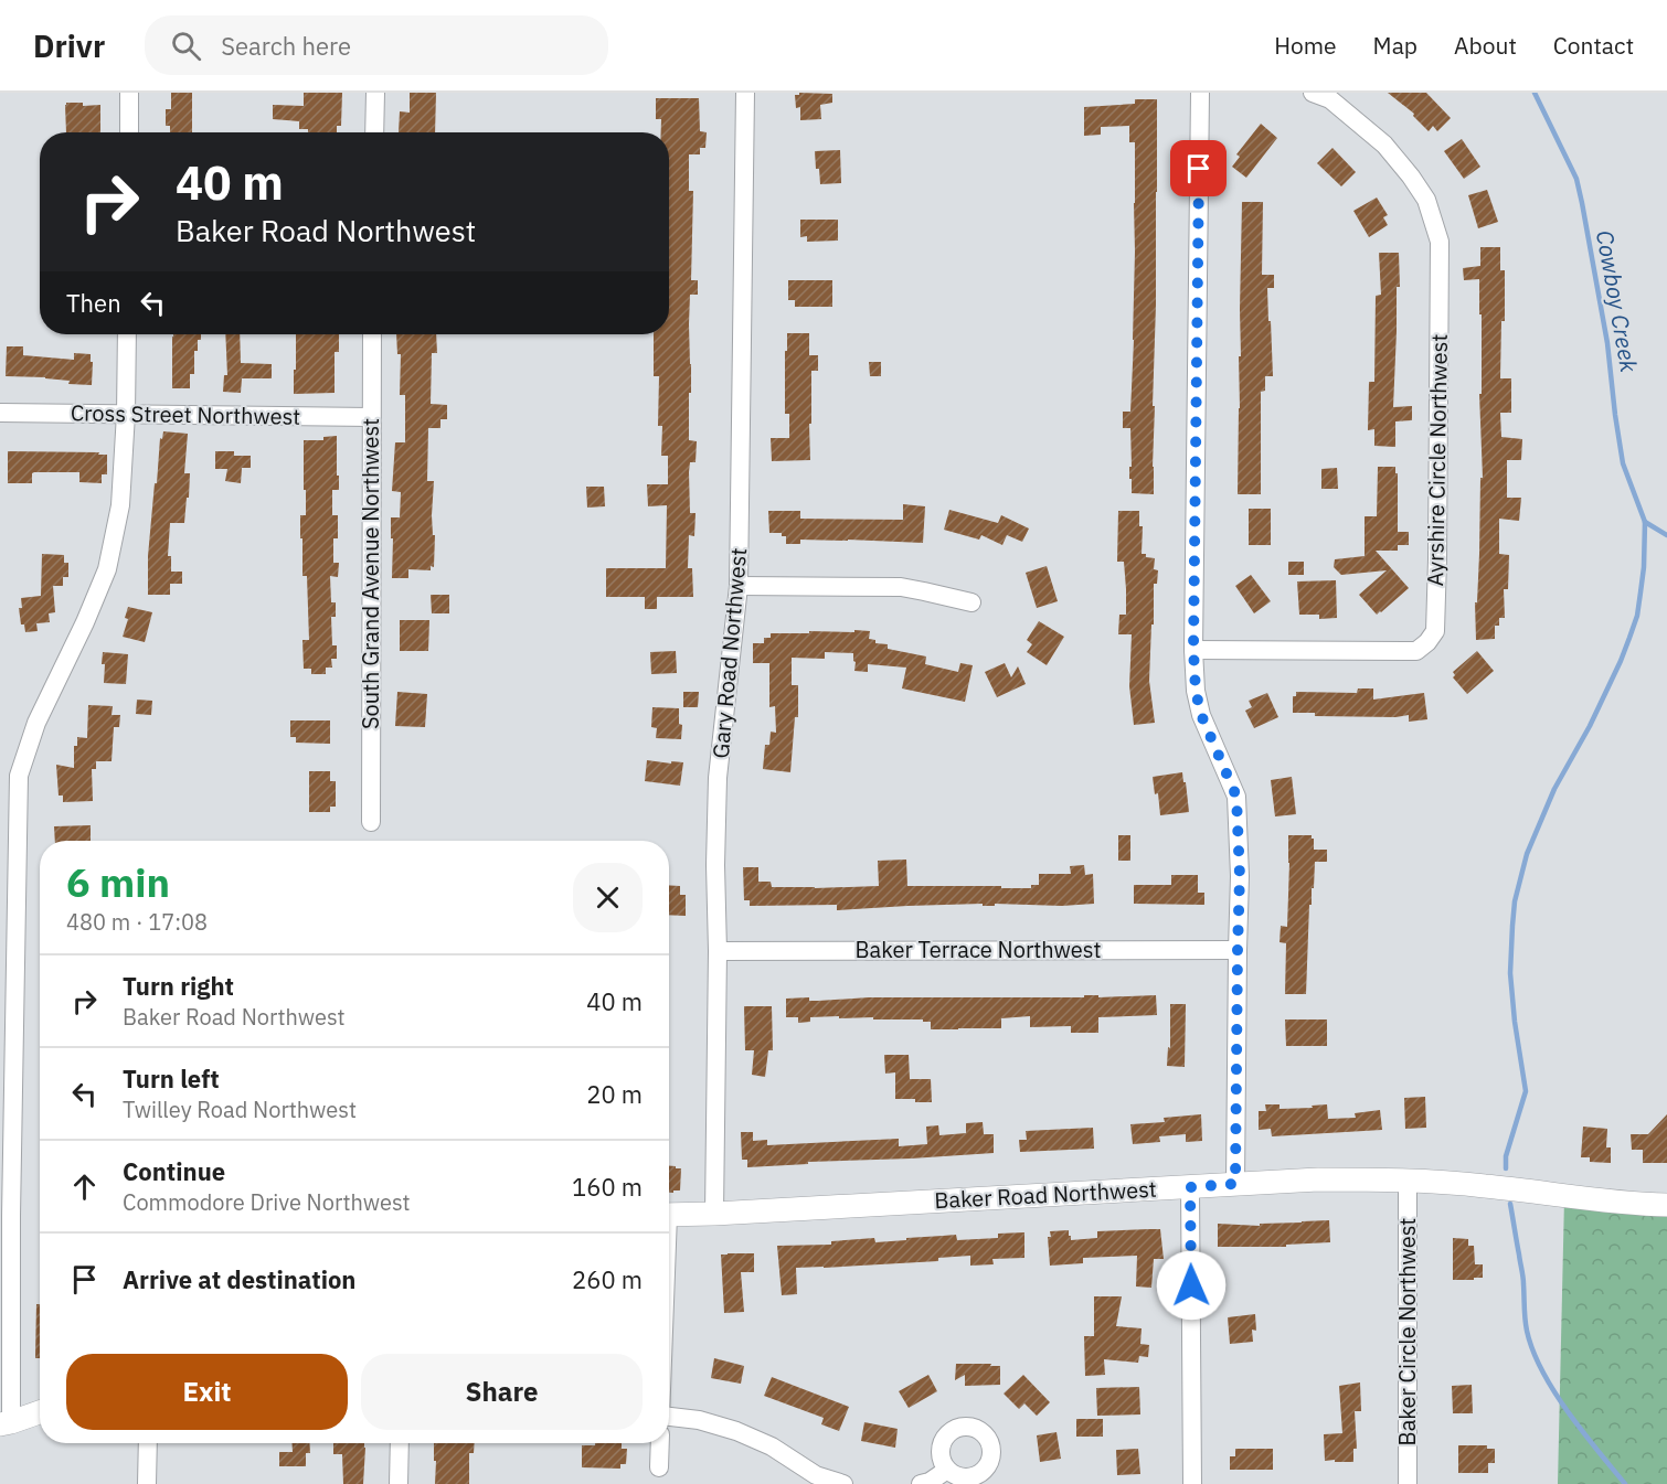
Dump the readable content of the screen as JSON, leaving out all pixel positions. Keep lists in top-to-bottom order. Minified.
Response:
{"streets":{"street":["Cross Street Northwest","Ayrshire Circle Northwest","South Grand Avenue Northwest","Gary Road Northwest","Baker Terrace Northwest","Baker Road Northwest","Baker Circle Northwest"]},"crossings":[["Cross Street Northwest","South Grand Avenue Northwest"],["Gary Road Northwest","Baker Terrace Northwest"],["Gary Road Northwest","Baker Road Northwest"],["Baker Road Northwest","Baker Circle Northwest"]],"water":["Cowboy Creek"],"page":{"header":"Drivr","search":"Search here","nav":["Home","Map","About","Contact"],"turn":["40 m","Baker Road Northwest"],"then":"Then","heading":["6 min","480 m · 17:08"],"list":[{"name":"Turn right","note":"Baker Road Northwest","value":"40 m"},{"name":"Turn left","note":"Twilley Road Northwest","value":"20 m"},{"name":"Continue","note":"Commodore Drive Northwest","value":"160 m"},{"name":"Arrive at destination","value":"260 m"}],"buttons":["Exit","Share"]}}
